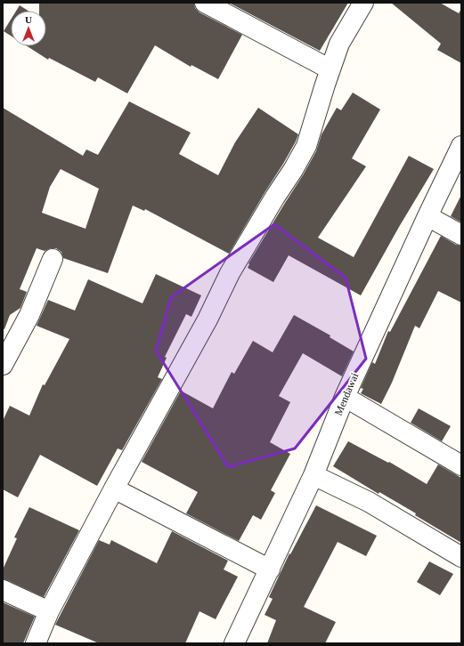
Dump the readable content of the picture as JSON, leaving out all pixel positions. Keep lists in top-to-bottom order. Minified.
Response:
{"streets":{"street":["Mendawai"]},"north":"top"}
